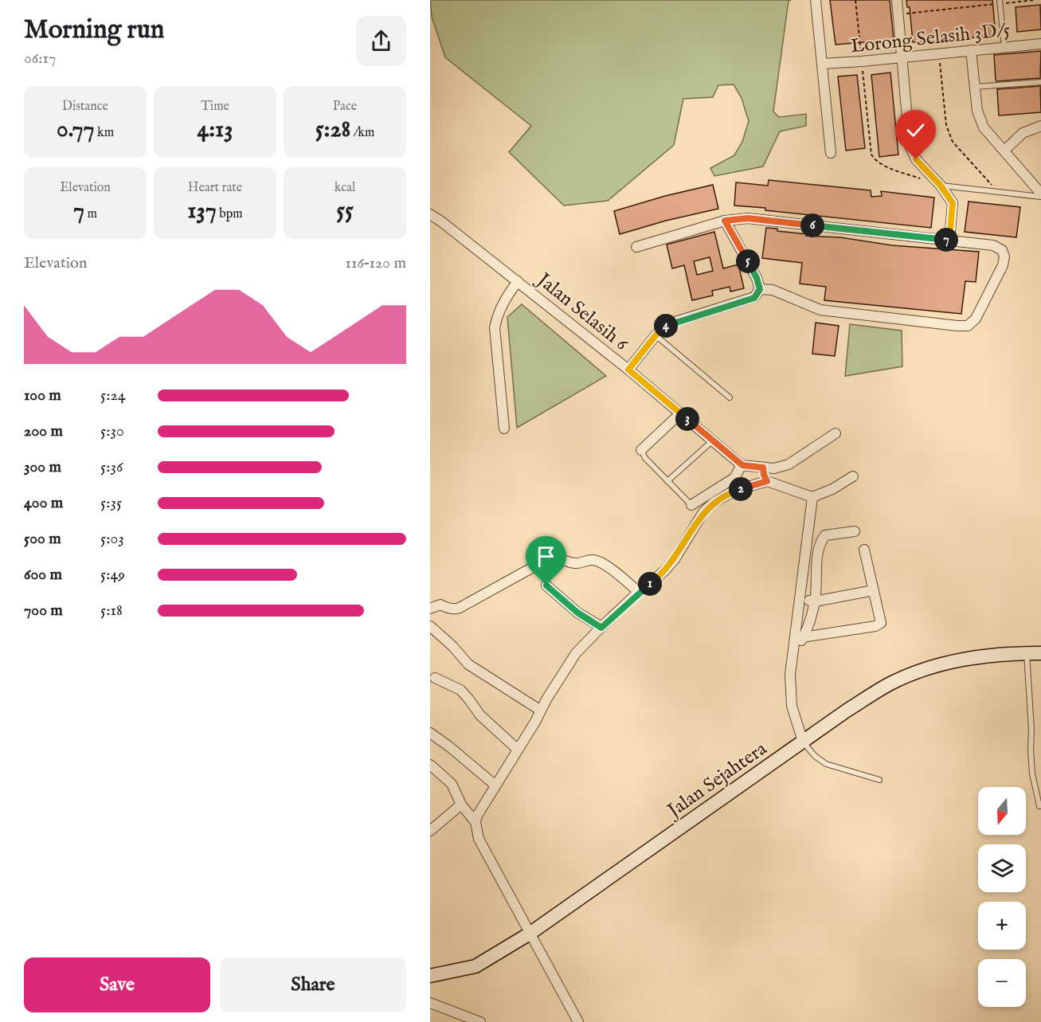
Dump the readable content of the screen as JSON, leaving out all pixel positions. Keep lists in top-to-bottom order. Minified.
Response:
{"streets":{"main road":["Jalan Sejahtera"],"street":["Lorong Selasih 3D/5","Jalan Selasih 6"]},"north":"bottom","page":{"heading":["Morning run","06:17"],"stats":[["Distance","0.77 km"],["Time","4:13"],["Pace","5:28 /km"],["Elevation","7 m"],["Heart rate","137 bpm"],["kcal","55"]],"pins":["6","7","5","4","3","2","1"],"chart":["Elevation","116–120 m"],"list":[{"name":"100 m","note":"5:24"},{"name":"200 m","note":"5:30"},{"name":"300 m","note":"5:36"},{"name":"400 m","note":"5:35"},{"name":"500 m","note":"5:03"},{"name":"600 m","note":"5:49"},{"name":"700 m","note":"5:18"}],"map_buttons":["+","−"],"buttons":["Save","Share"]}}
